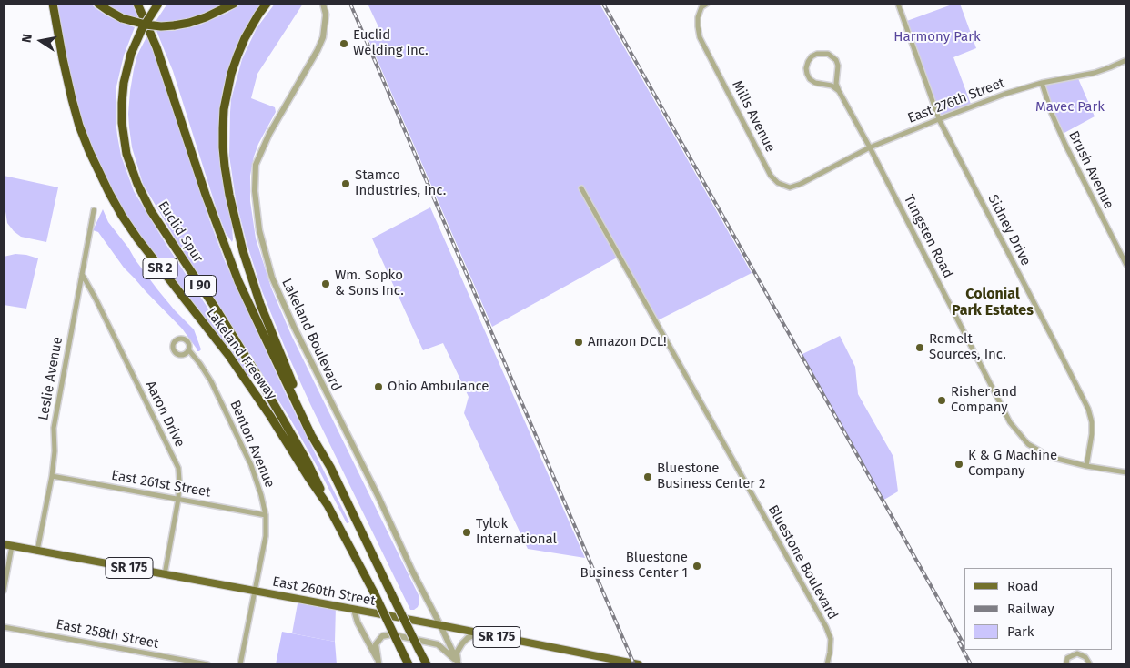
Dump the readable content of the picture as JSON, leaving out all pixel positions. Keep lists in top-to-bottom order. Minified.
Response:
{"streets":{"highway":["Euclid Spur","SR 2","I 90","Lakeland Freeway"],"main road":["SR 175","East 260th Street"],"street":["East 276th Street","Mills Avenue","Brush Avenue","Sidney Drive","Tungsten Road","Lakeland Boulevard","Leslie Avenue","Aaron Drive","Benton Avenue","East 261st Street","Bluestone Boulevard","East 258th Street"]},"crossings":[["East 276th Street","Mills Avenue"],["East 276th Street","Brush Avenue"],["East 276th Street","Sidney Drive"],["East 276th Street","Tungsten Road"],["Sidney Drive","Tungsten Road"],["Euclid Spur","Lakeland Freeway"],["Lakeland Boulevard","East 260th Street"],["Leslie Avenue","Aaron Drive"],["Leslie Avenue","East 261st Street"],["Leslie Avenue","East 260th Street"],["Aaron Drive","East 261st Street"],["Aaron Drive","East 260th Street"],["Benton Avenue","East 261st Street"],["Benton Avenue","East 260th Street"]],"districts":["Colonial Park Estates"],"parks":["Harmony Park","Mavec Park"],"places":["Euclid Welding Inc.","Stamco Industries, Inc.","Wm. Sopko & Sons Inc.","Amazon DCL!","Remelt Sources, Inc.","Ohio Ambulance","Risher and Company","K & G Machine Company","Bluestone Business Center 2","Tylok International","Bluestone Business Center 1"],"legend":["Road","Railway","Park"],"north":"left"}
